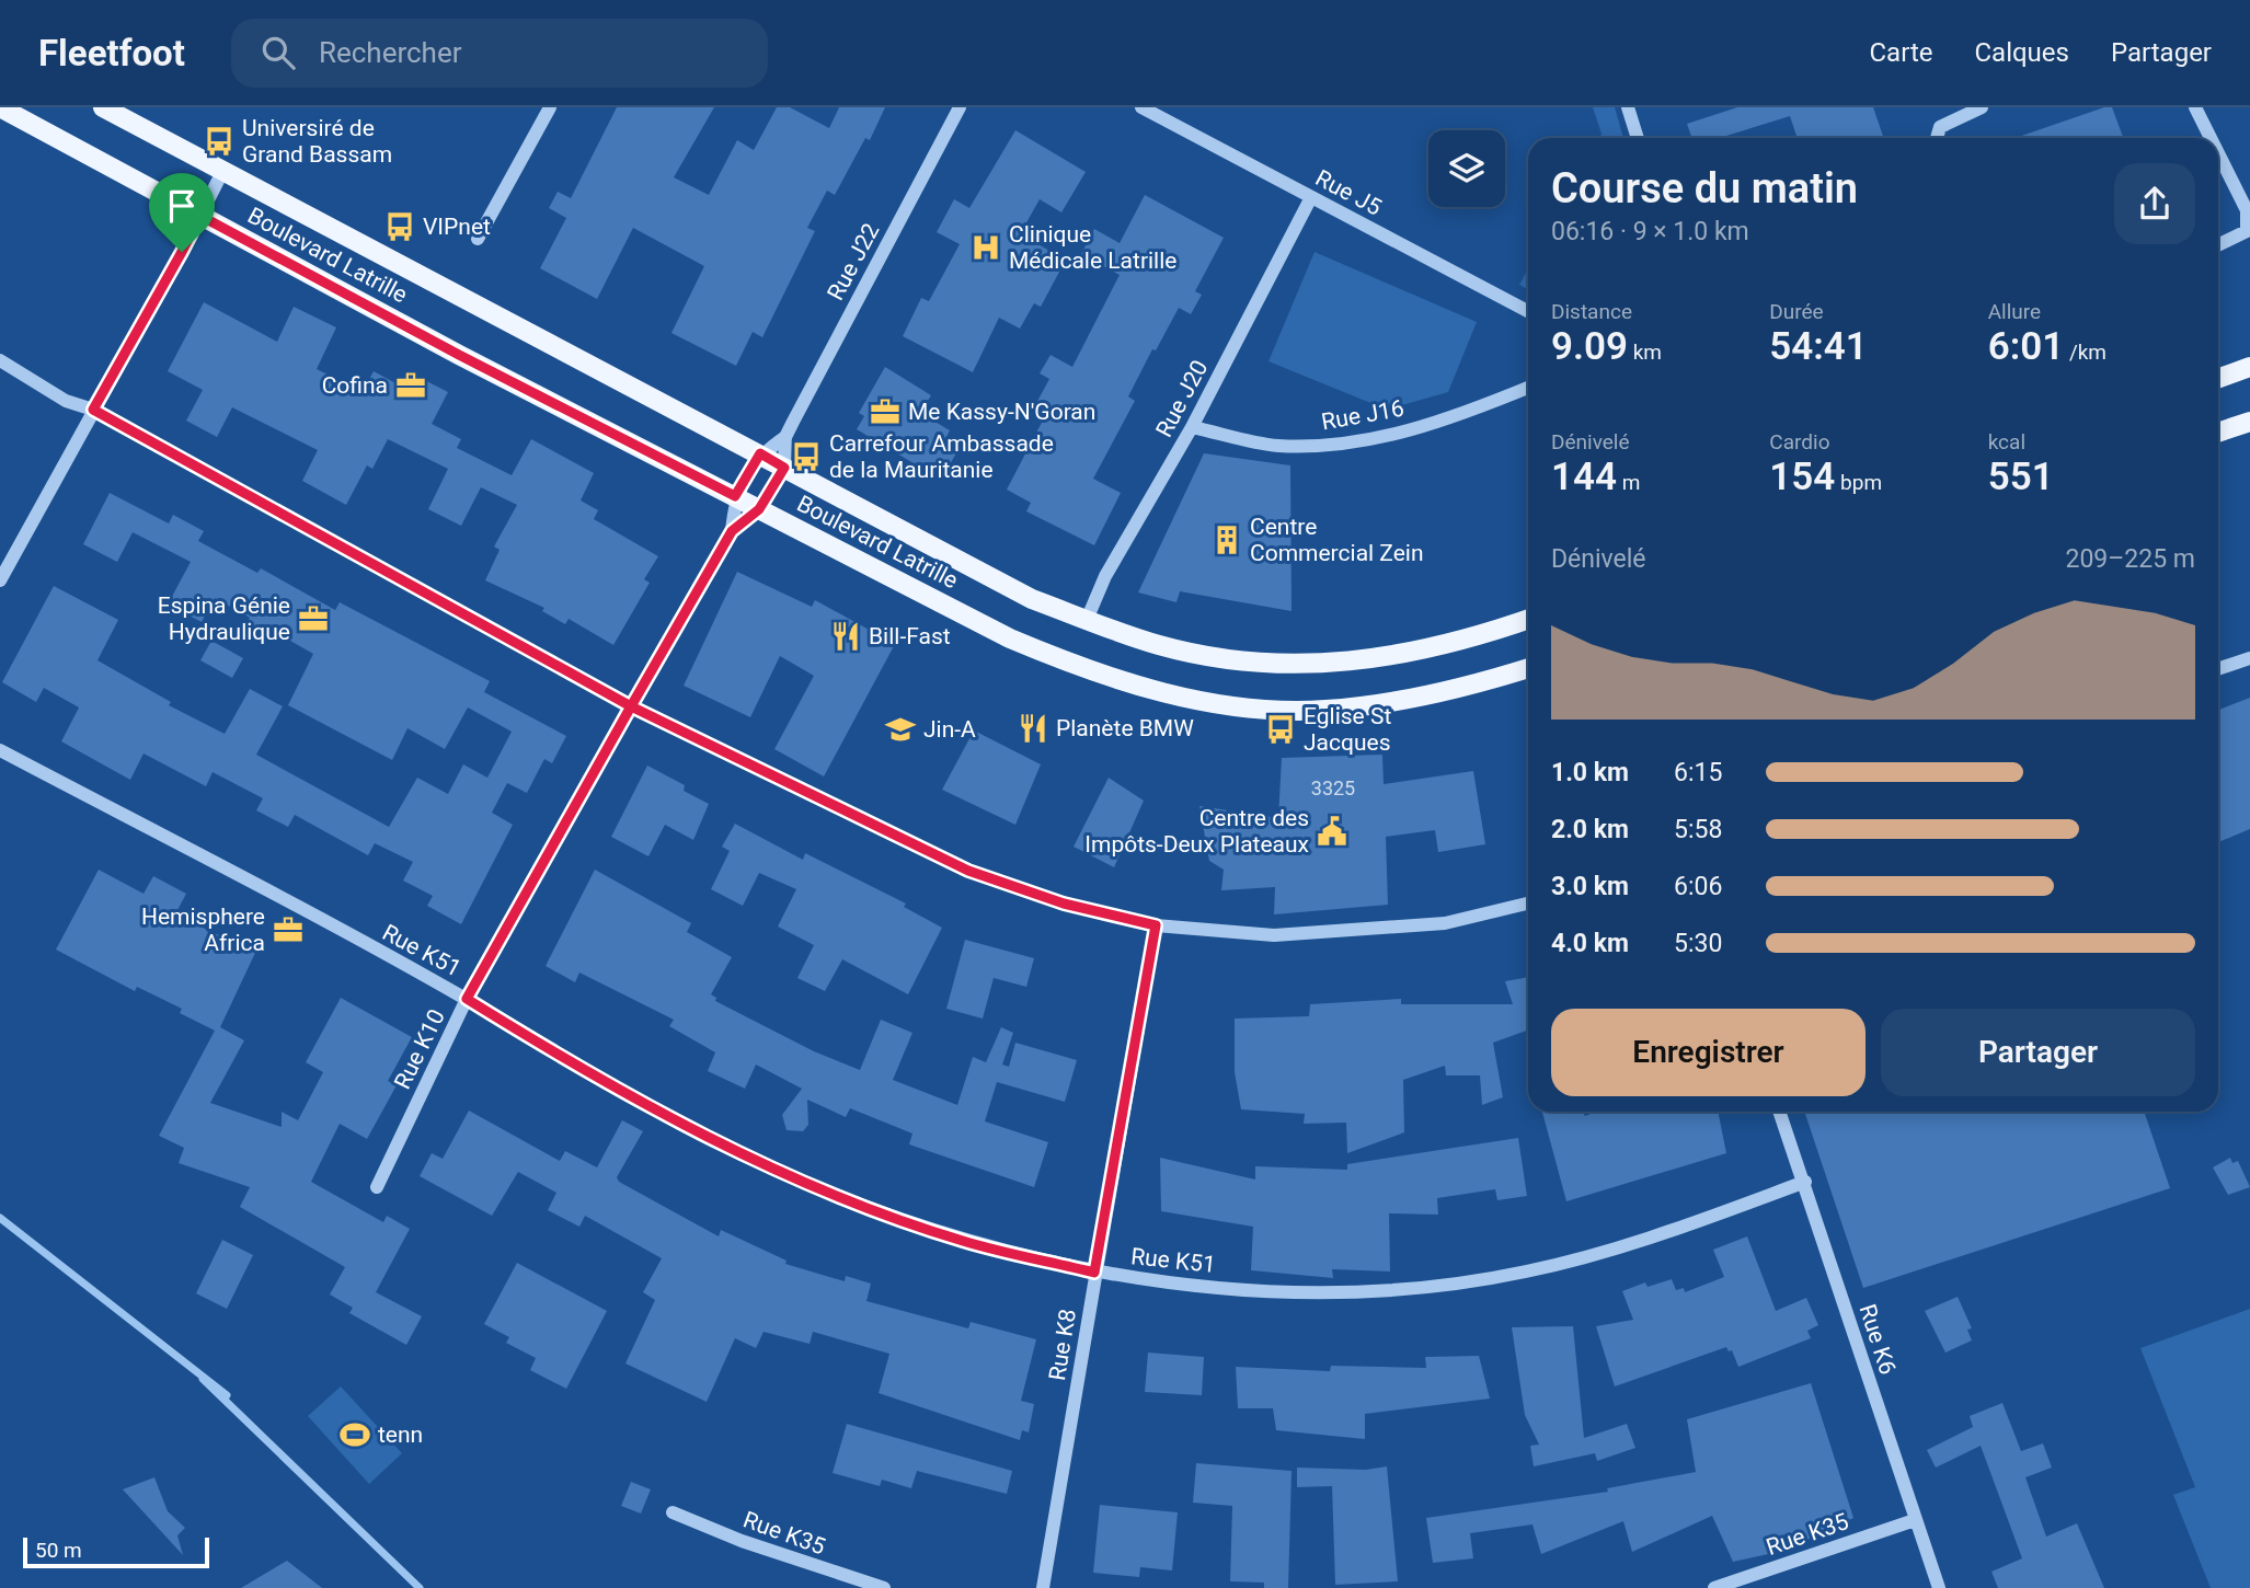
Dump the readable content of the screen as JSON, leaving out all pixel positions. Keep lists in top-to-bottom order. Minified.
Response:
{"streets":{"main road":["Boulevard Latrille"],"street":["Rue J5","Rue J22","Rue J20","Rue J16","Rue K51","Rue K10","Rue K6","Rue K8","Rue K35"]},"crossings":[["Rue J5","Rue J20"],["Boulevard Latrille","Rue J22"],["Boulevard Latrille","Rue J20"],["Rue J22","Rue K10"],["Rue J20","Rue J16"],["Rue K51","Rue K10"],["Rue K51","Rue K6"],["Rue K51","Rue K8"],["Rue K6","Rue K35"]],"places":{"bus stop":["Universiré de Grand Bassam","VIPnet","Carrefour Ambassade de la Mauritanie","Eglise St Jacques"],"hospital":["Clinique Médicale Latrille"],"office":["Cofina","Me Kassy-N'Goran","Espina Génie Hydraulique","Hemisphere Africa"],"building":["Centre Commercial Zein"],"restaurant":["Bill-Fast","Planète BMW"],"school or university":["Jin-A"],"public building":["Centre des Impôts-Deux Plateaux"],"sports":["tenn"]},"house_numbers":["3325"],"scale_bar":"50 m","page":{"header":"Fleetfoot","search":"Rechercher","nav":["Carte","Calques","Partager"],"heading":["Course du matin","06:16 · 9 × 1.0 km"],"stats":[["Distance","9.09 km"],["Durée","54:41"],["Allure","6:01 /km"],["Dénivelé","144 m"],["Cardio","154 bpm"],["kcal","551"]],"chart":["Dénivelé","209–225 m"],"list":[{"name":"1.0 km","note":"6:15"},{"name":"2.0 km","note":"5:58"},{"name":"3.0 km","note":"6:06"},{"name":"4.0 km","note":"5:30"}],"buttons":["Enregistrer","Partager"],"scale":"50 m"}}
